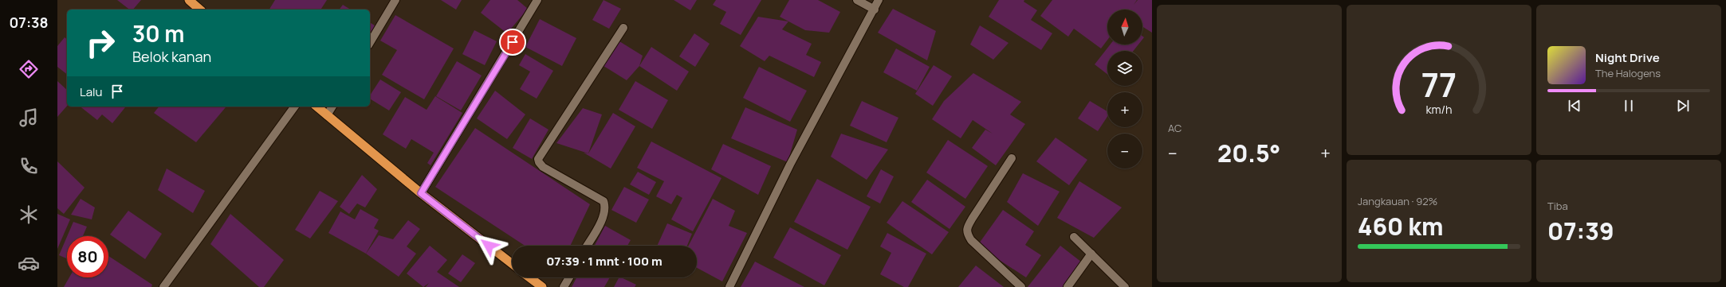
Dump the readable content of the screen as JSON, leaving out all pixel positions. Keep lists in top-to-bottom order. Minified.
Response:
{"north":"top","page":{"tabs":"07:38","tile":["AC",["Jangkauan · 92%","460 km"],["Tiba","07:39"]],"map_buttons":["+","−"],"turn":["30 m","Belok kanan"],"song":["Night Drive","The Halogens"],"then":"Lalu","heat":["−","20.5°","+"],"limit":"80","trip":"07:39 · 1 mnt · 100 m","gauge":["77","km/h"]}}
